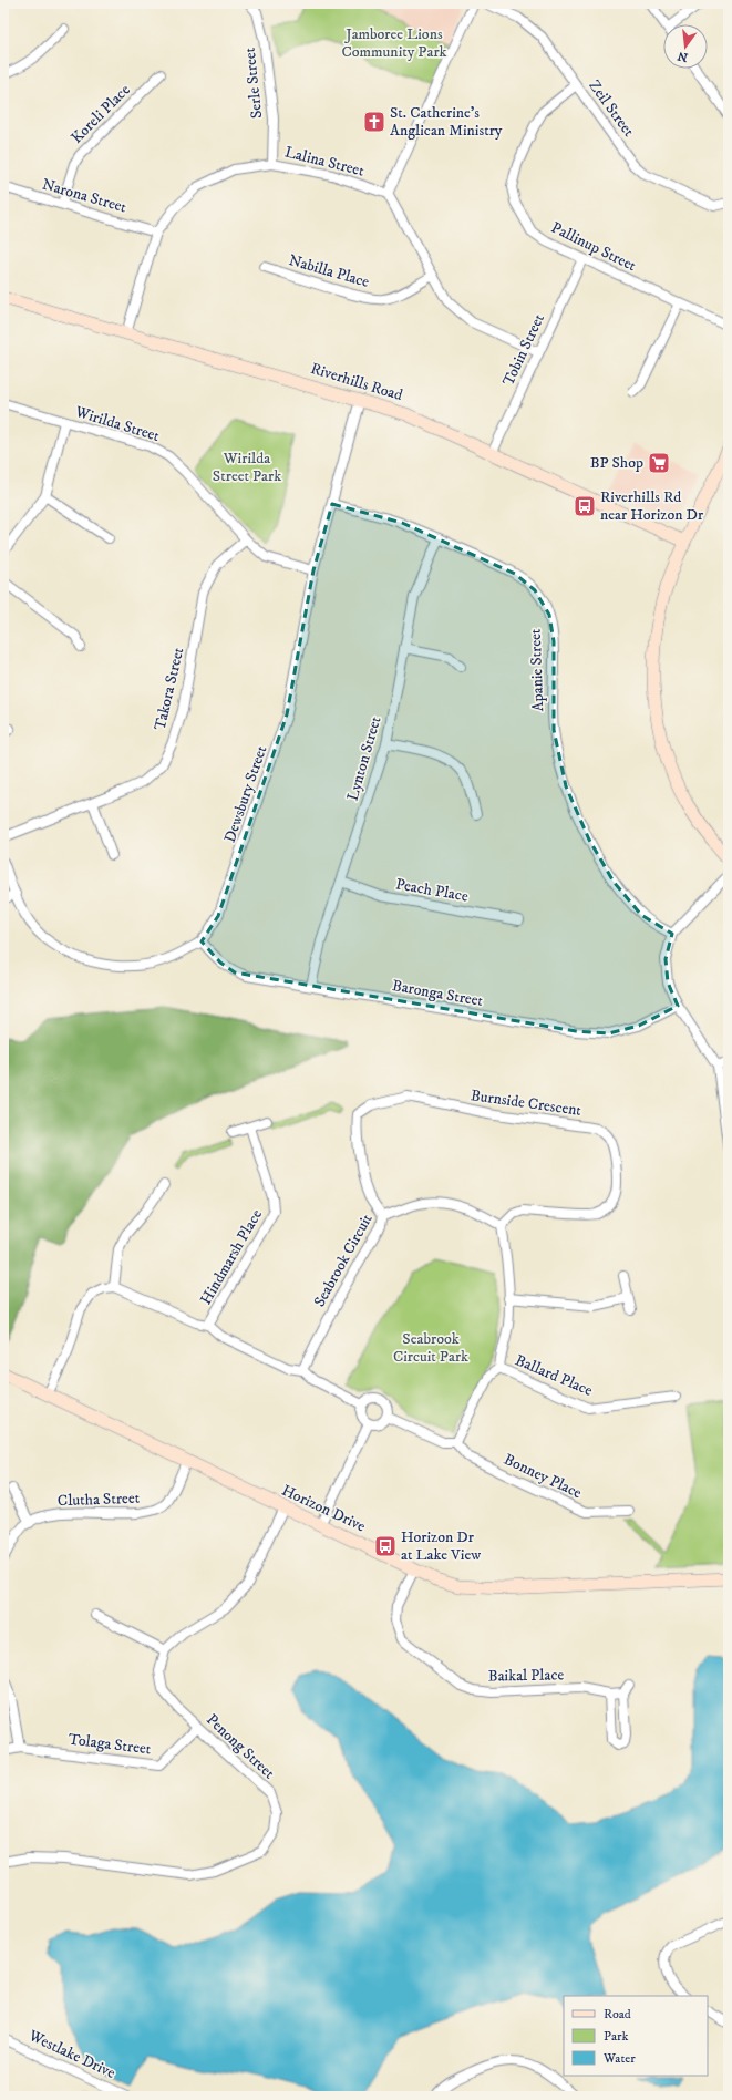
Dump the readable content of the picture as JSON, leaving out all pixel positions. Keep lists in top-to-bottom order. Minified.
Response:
{"streets":{"street":["Serle Street","Zeil Street","Koreli Place","Lalina Street","Narona Street","Pallinup Street","Nabilla Place","Tobin Street","Riverhills Road","Wirilda Street","Apanie Street","Takora Street","Lynton Street","Dewsbury Street","Peach Place","Baronga Street","Burnside Crescent","Hindmarsh Place","Seabrook Circuit","Ballard Place","Bonney Place","Clutha Street","Horizon Drive","Baikal Place","Tolaga Street","Penong Street","Westlake Drive"]},"crossings":[["Serle Street","Lalina Street"],["Zeil Street","Pallinup Street"],["Koreli Place","Narona Street"],["Lalina Street","Narona Street"],["Lalina Street","Riverhills Road"],["Pallinup Street","Tobin Street"],["Tobin Street","Riverhills Road"],["Riverhills Road","Dewsbury Street"],["Wirilda Street","Takora Street"],["Wirilda Street","Dewsbury Street"],["Apanie Street","Lynton Street"],["Apanie Street","Dewsbury Street"],["Lynton Street","Peach Place"],["Lynton Street","Baronga Street"],["Dewsbury Street","Baronga Street"],["Burnside Crescent","Seabrook Circuit"],["Clutha Street","Horizon Drive"],["Horizon Drive","Baikal Place"],["Tolaga Street","Penong Street"]],"parks":["Jamboree Lions Community Park","Wirilda Street Park","Seabrook Circuit Park"],"places":{"church":["St. Catherine's Anglican Ministry"],"supermarket":["BP Shop"],"bus stop":["Riverhills Rd near Horizon Dr","Horizon Dr at Lake View"]},"legend":["Road","Park","Water"],"north":"bottom"}
